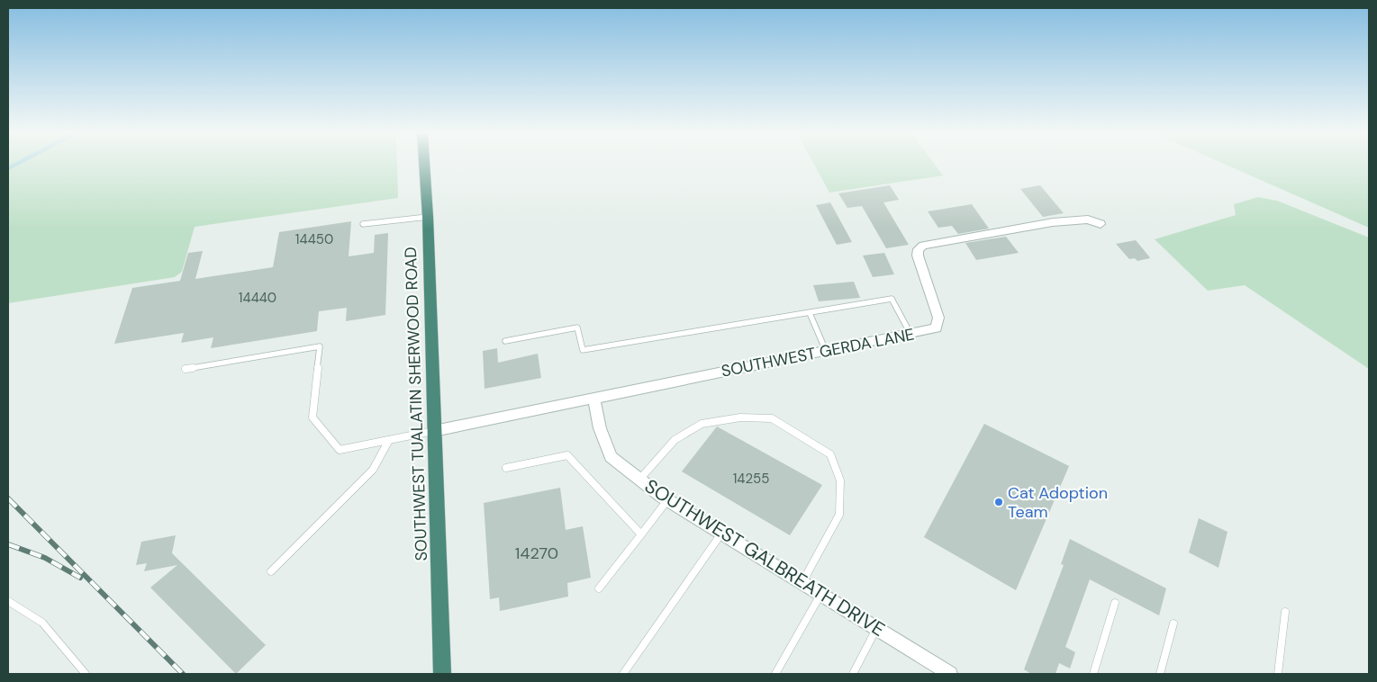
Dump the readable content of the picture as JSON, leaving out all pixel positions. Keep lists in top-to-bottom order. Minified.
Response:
{"streets":{"highway":["SOUTHWEST TUALATIN SHERWOOD ROAD"],"street":["SOUTHWEST GERDA LANE","SOUTHWEST GALBREATH DRIVE"]},"crossings":[["SOUTHWEST GERDA LANE","SOUTHWEST TUALATIN SHERWOOD ROAD"],["SOUTHWEST GERDA LANE","SOUTHWEST GALBREATH DRIVE"]],"places":["Cat Adoption Team"],"house_numbers":["14450","14440","14255","14270"]}
